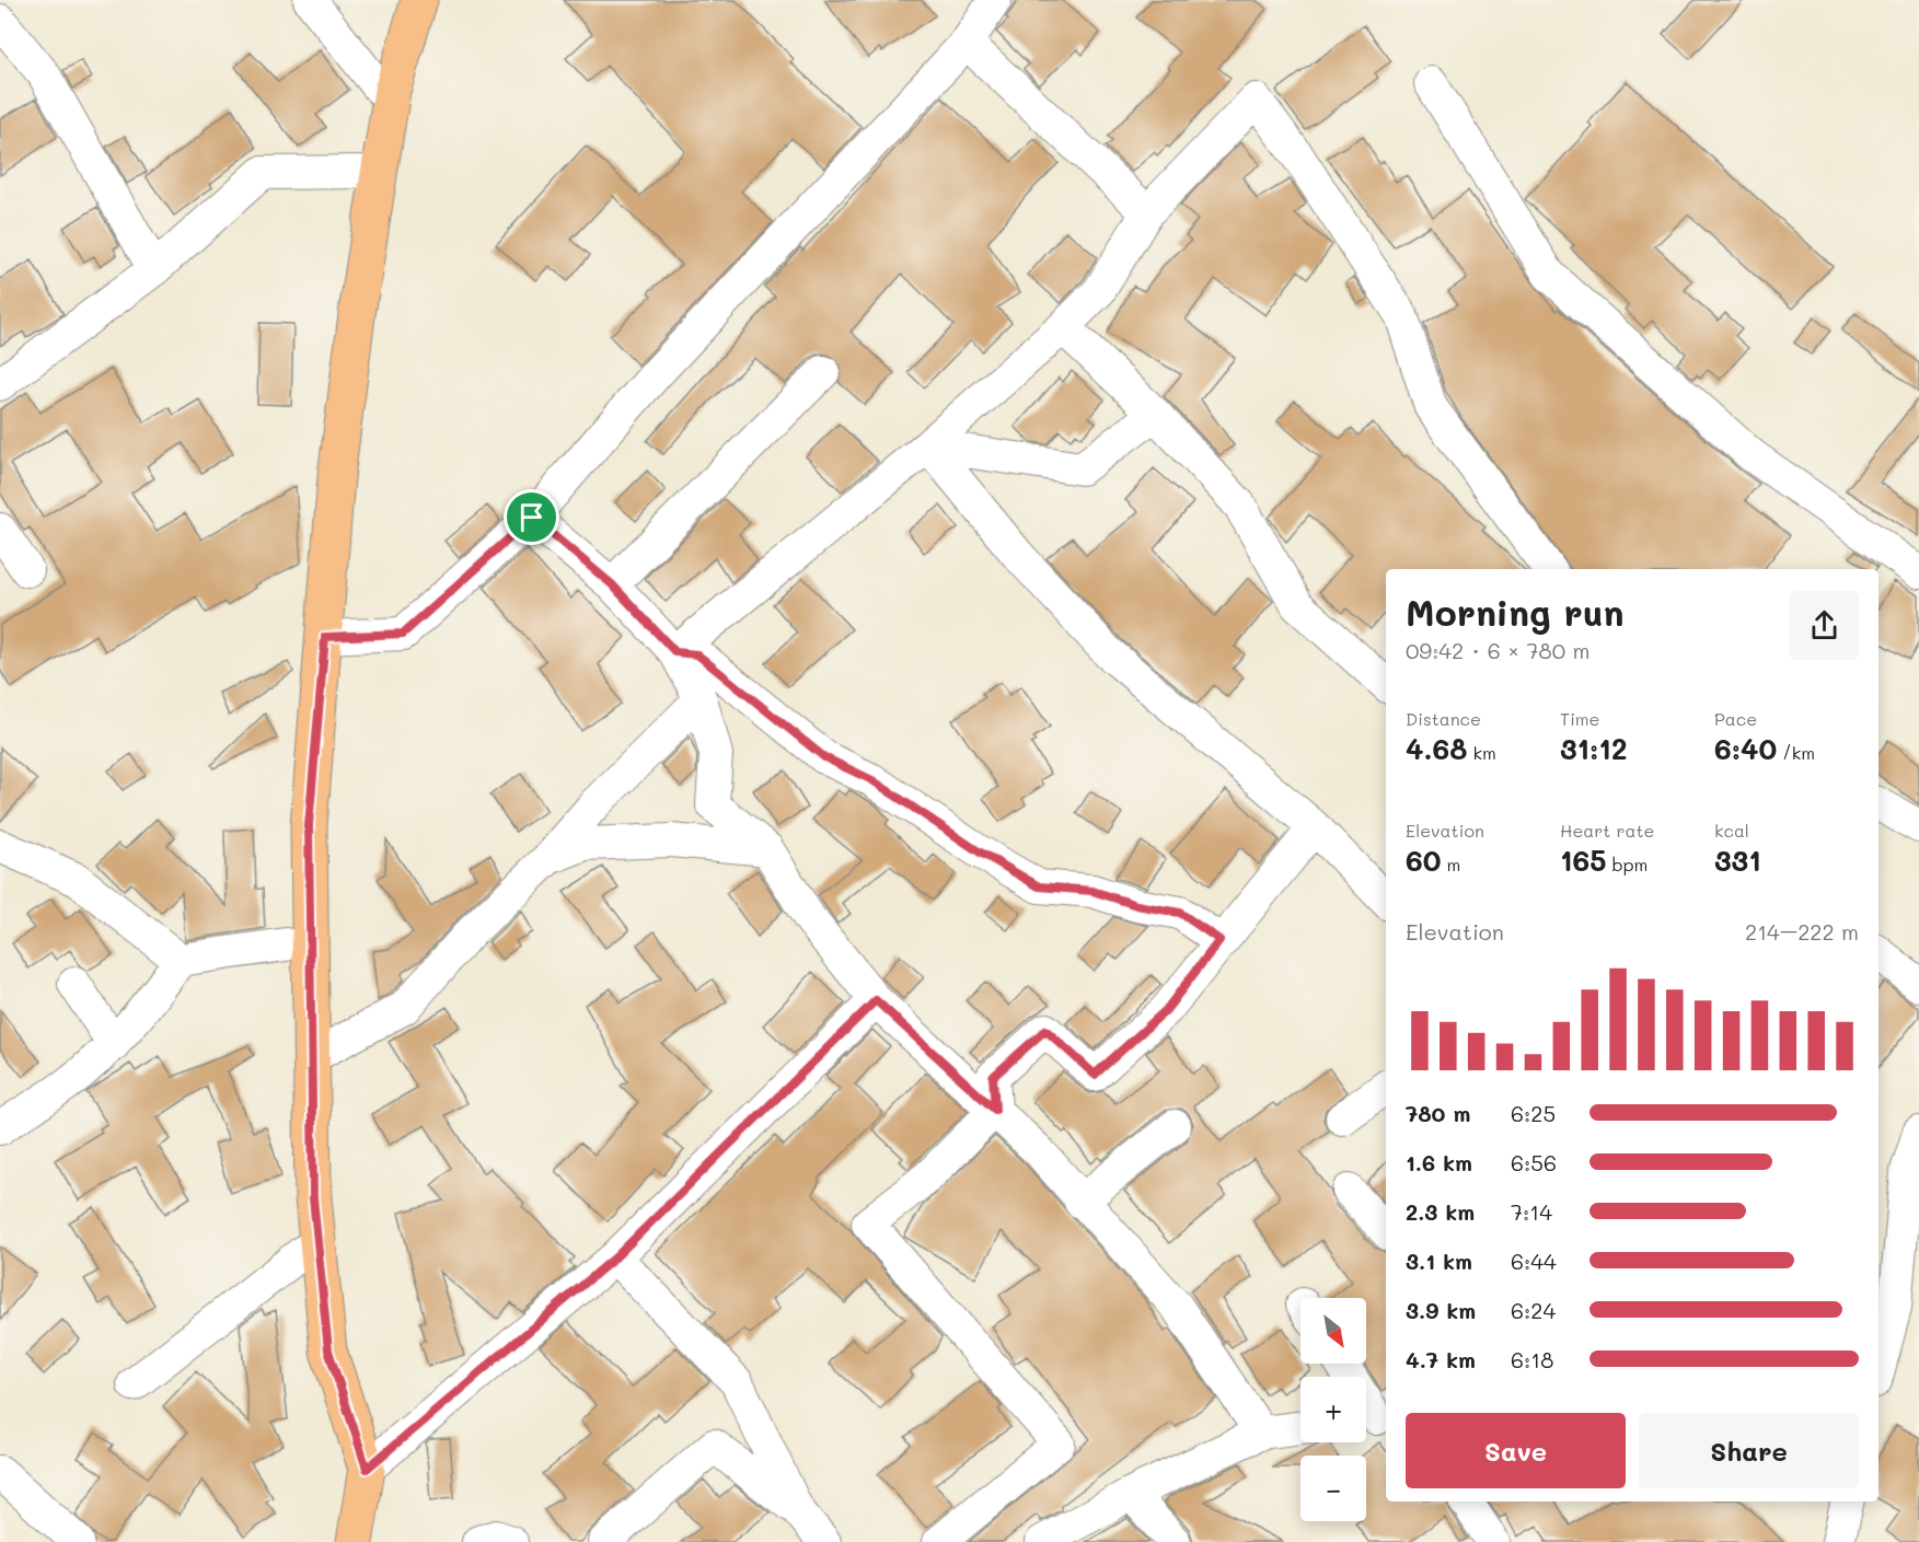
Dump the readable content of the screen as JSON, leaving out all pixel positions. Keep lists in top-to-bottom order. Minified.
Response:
{"north":"bottom right","page":{"heading":["Morning run","09:42 · 6 × 780 m"],"stats":[["Distance","4.68 km"],["Time","31:12"],["Pace","6:40 /km"],["Elevation","60 m"],["Heart rate","165 bpm"],["kcal","331"]],"chart":["Elevation","214–222 m"],"list":[{"name":"780 m","note":"6:25"},{"name":"1.6 km","note":"6:56"},{"name":"2.3 km","note":"7:14"},{"name":"3.1 km","note":"6:44"},{"name":"3.9 km","note":"6:24"},{"name":"4.7 km","note":"6:18"}],"map_buttons":["+","−"],"buttons":["Save","Share"]}}
